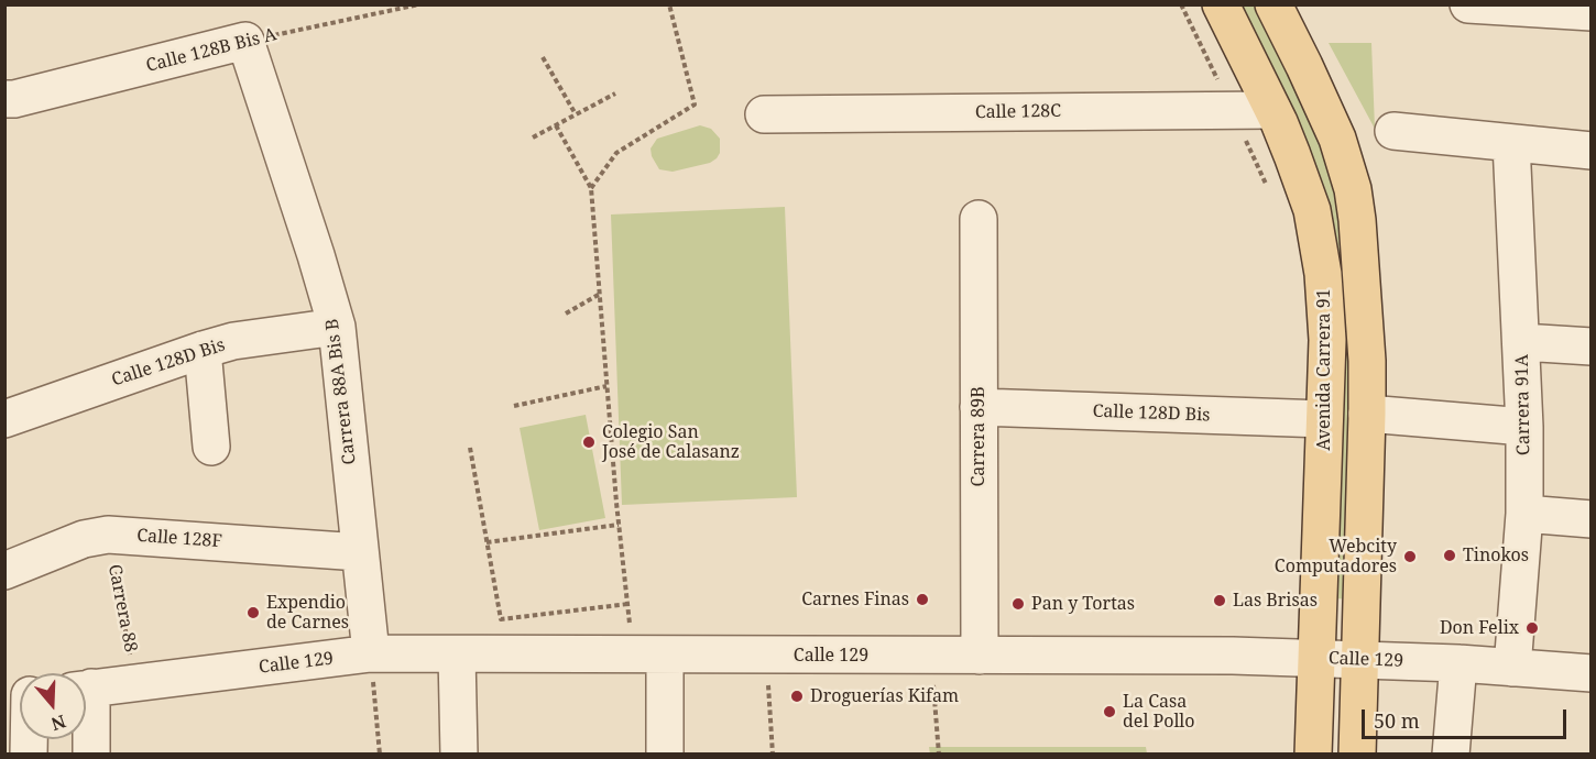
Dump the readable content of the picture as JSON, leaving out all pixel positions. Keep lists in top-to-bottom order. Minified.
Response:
{"streets":{"main road":["Avenida Carrera 91"],"street":["Calle 128B Bis A","Calle 128C","Calle 128D Bis","Carrera 88A Bis B","Carrera 91A","Carrera 89B","Calle 128F","Calle 129"],"path":["Carrera 88"]},"crossings":[["Calle 128B Bis A","Carrera 88A Bis B"],["Calle 128C","Avenida Carrera 91"],["Calle 128D Bis","Avenida Carrera 91"],["Calle 128D Bis","Carrera 88A Bis B"],["Calle 128D Bis","Carrera 89B"],["Avenida Carrera 91","Calle 129"],["Carrera 88A Bis B","Calle 128F"],["Carrera 88A Bis B","Calle 129"],["Carrera 91A","Calle 129"],["Carrera 89B","Calle 129"],["Calle 128F","Carrera 88"],["Carrera 88","Calle 129"]],"places":["Colegio San José de Calasanz","Tinokos","Webcity Computadores","Carnes Finas","Las Brisas","Pan y Tortas","Expendio de Carnes","Don Felix","Droguerías Kifam","La Casa del Pollo"],"scale_bar":"50 m","north":"bottom"}
